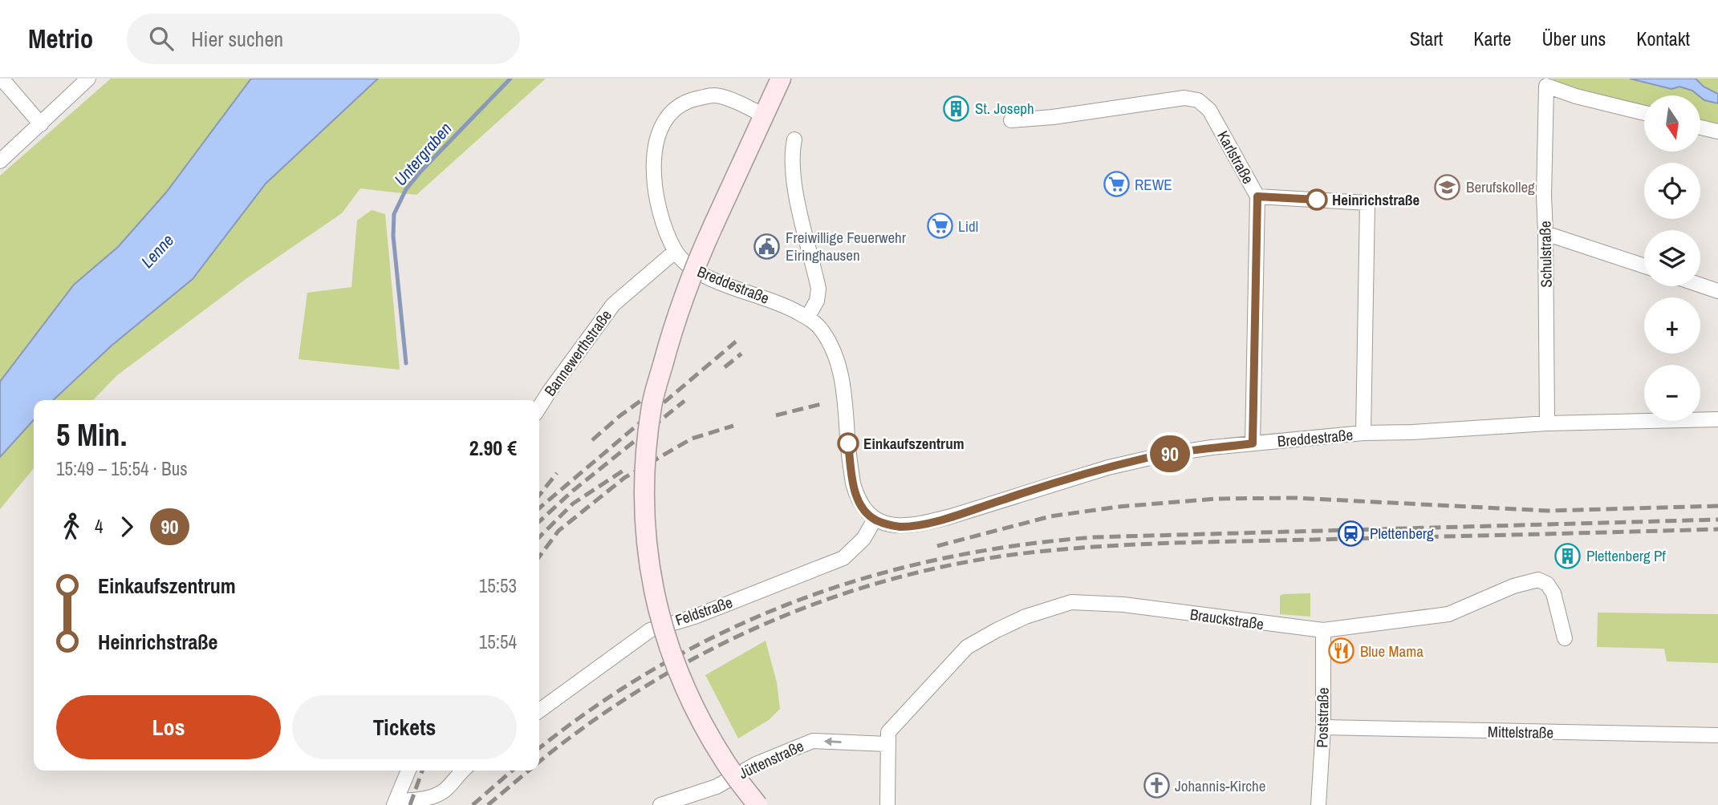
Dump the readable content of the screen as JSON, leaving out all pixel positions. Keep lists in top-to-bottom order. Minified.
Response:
{"streets":{"street":["Karlstraße","Schulstraße","Breddestraße","Bannewerthstraße","Feldstraße","Brauckstraße","Poststraße","Mittelstraße","Jüttenstraße"]},"crossings":[["Karlstraße","Breddestraße"],["Schulstraße","Breddestraße"],["Breddestraße","Bannewerthstraße"],["Breddestraße","Feldstraße"],["Brauckstraße","Poststraße"],["Brauckstraße","Jüttenstraße"],["Poststraße","Mittelstraße"]],"one_way":["Jüttenstraße"],"water":["Untergraben","Lenne"],"places":{"building":["St. Joseph","Plettenberg Pf"],"supermarket":["REWE","Lidl"],"school or university":["Berufskolleg"],"other":["Heinrichstraße","Einkaufszentrum"],"public building":["Freiwillige Feuerwehr Eiringhausen"],"station":["Plettenberg"],"restaurant":["Blue Mama"],"church":["Johannis-Kirche"]},"lines":["bus line 90"],"north":"bottom","page":{"header":"Metrio","search":"Hier suchen","nav":["Start","Karte","Über uns","Kontakt"],"on_map":"90","map_buttons":["+","−"],"heading":["5 Min.","15:49 – 15:54 · Bus","2.90 €"],"legs":["4","90"],"list":[{"name":"Einkaufszentrum","value":"15:53"},{"name":"Heinrichstraße","value":"15:54"}],"buttons":["Los","Tickets"]}}
